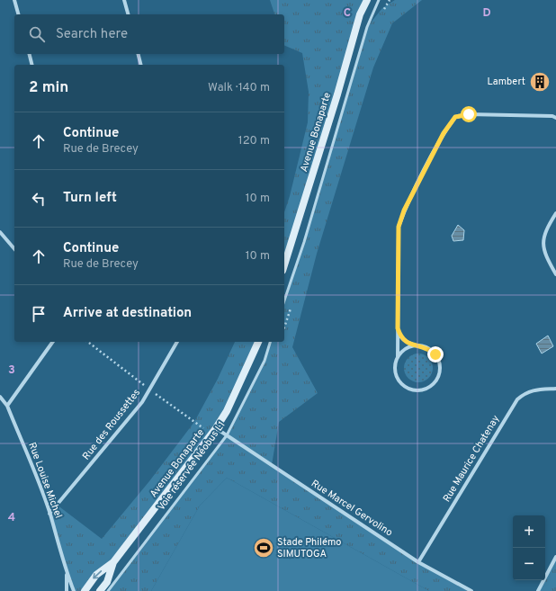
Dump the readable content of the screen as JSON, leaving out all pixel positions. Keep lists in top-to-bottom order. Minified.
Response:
{"streets":{"main road":["Avenue Bonaparte"],"street":["Rue des Roussettes","Rue Maurice Chatenay","Rue Louise Michel","Rue Marcel Gervolino"],"lane":["Voie réservée Néobus L1"]},"crossings":[["Avenue Bonaparte","Rue Marcel Gervolino"],["Rue des Roussettes","Rue Louise Michel"],["Rue Maurice Chatenay","Rue Marcel Gervolino"],["Voie réservée Néobus L1","Rue Marcel Gervolino"]],"places":{"building":["Lambert"],"sports":["Stade Philémo SIMUTOGA"]},"page":{"search":"Search here","heading":["2 min","Walk · 140 m"],"list":[["Continue","Rue de Brecey","120 m"],["Turn left","10 m"],["Continue","Rue de Brecey","10 m"],"Arrive at destination"],"map_buttons":["+","−"]},"grid":{"columns":["C","D"],"rows":["3","4"]}}
